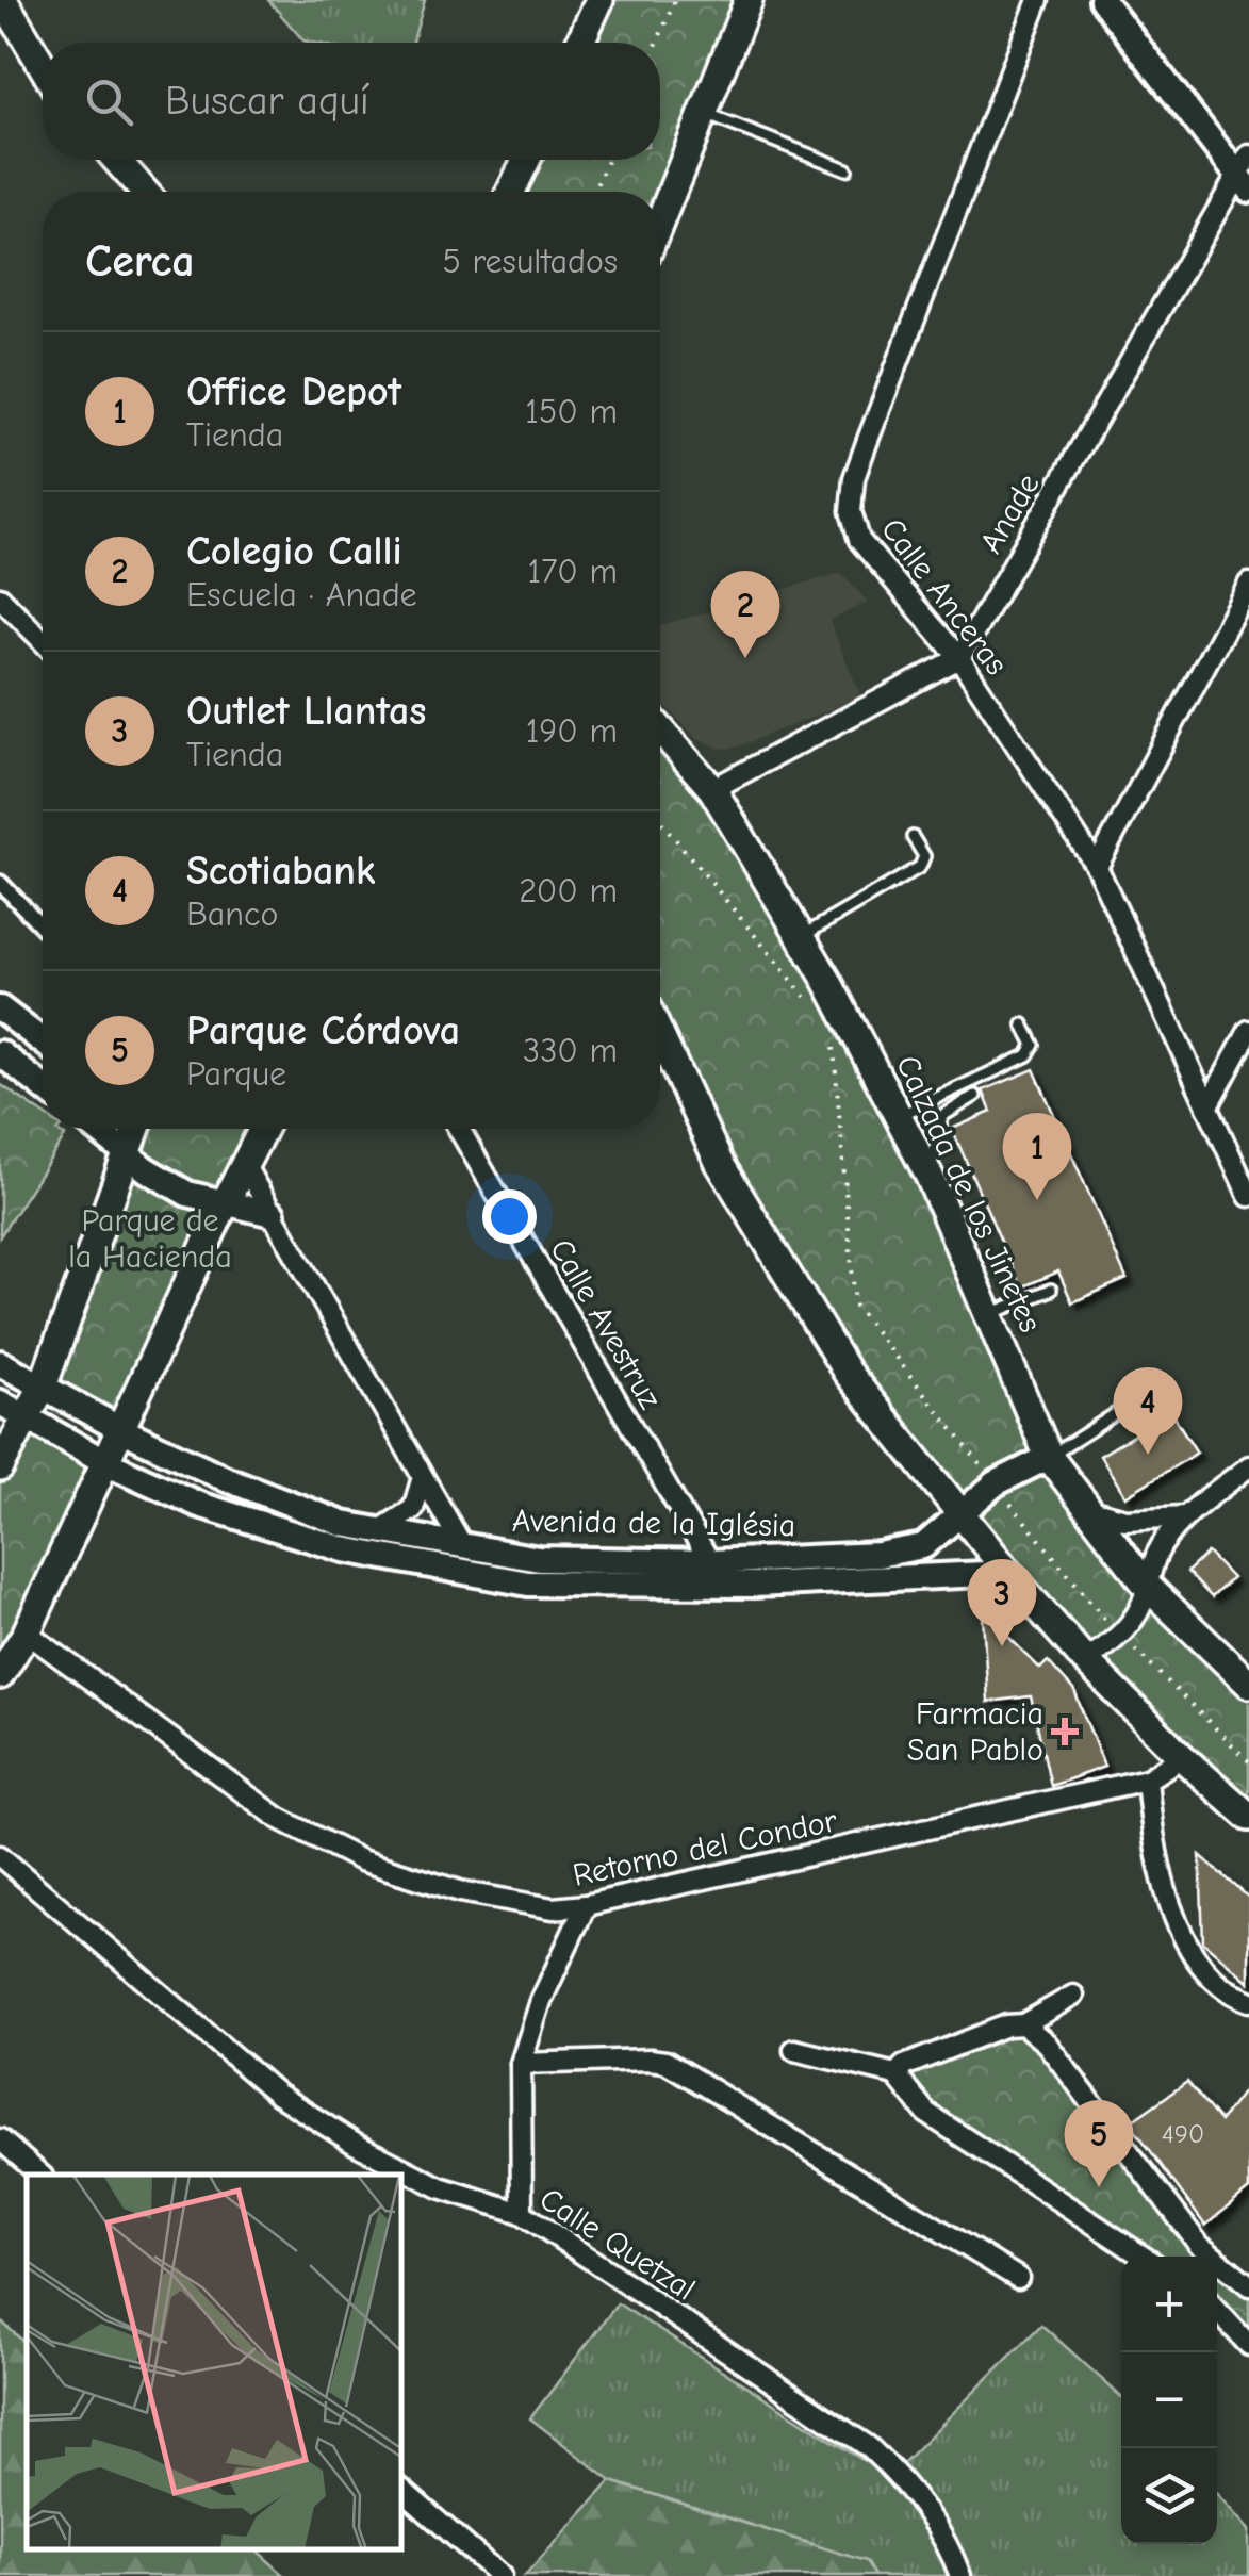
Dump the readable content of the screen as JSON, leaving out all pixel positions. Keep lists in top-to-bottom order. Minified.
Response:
{"streets":{"main road":["Calzada de los Jinetes"],"street":["Anade","Calle Anceras","Calle Avestruz","Avenida de la Iglésia","Retorno del Condor","Calle Quetzal"]},"crossings":[["Anade","Calle Anceras"],["Calzada de los Jinetes","Avenida de la Iglésia"],["Calle Avestruz","Avenida de la Iglésia"]],"parks":["Parque de la Hacienda"],"places":{"health":["Farmacia San Pablo"]},"house_numbers":["490"],"page":{"search":"Buscar aquí","heading":["Cerca","5 resultados"],"list":[{"mark":"1","name":"Office Depot","note":"Tienda","value":"150 m"},{"mark":"2","name":"Colegio Calli","note":"Escuela · Anade","value":"170 m"},{"mark":"3","name":"Outlet Llantas","note":"Tienda","value":"190 m"},{"mark":"4","name":"Scotiabank","note":"Banco","value":"200 m"},{"mark":"5","name":"Parque Córdova","note":"Parque","value":"330 m"}],"pins":["2","1","4","3","5"],"map_buttons":["+","−"]}}
